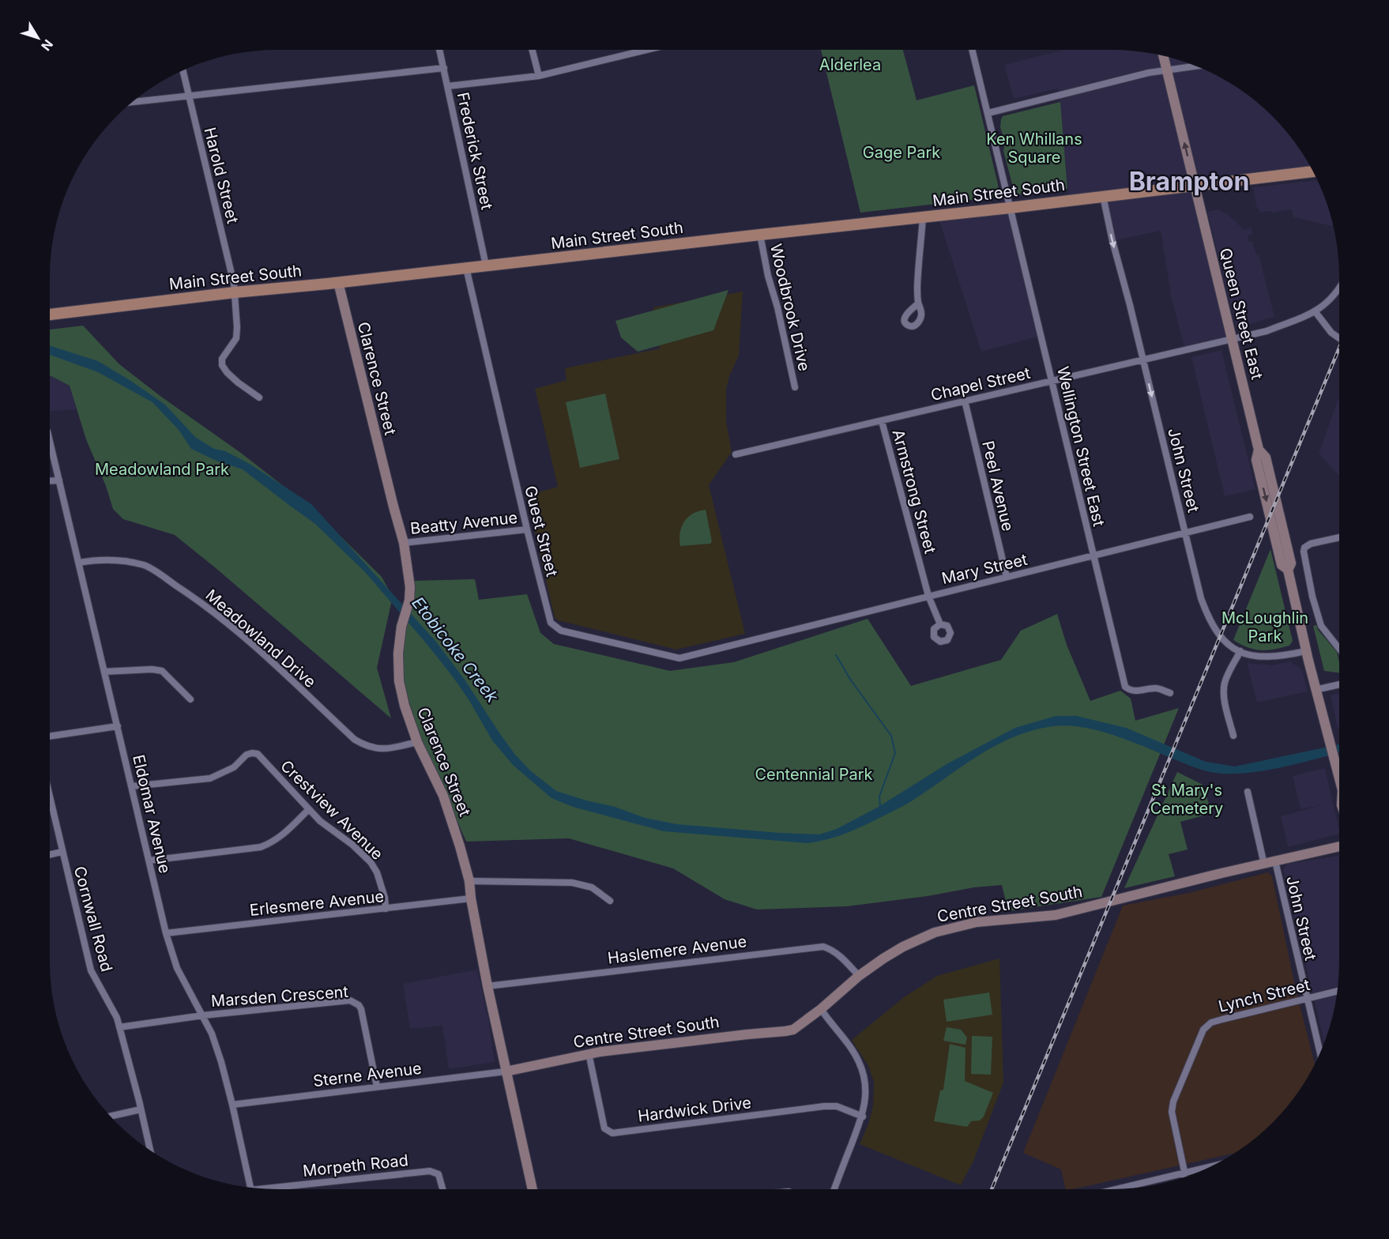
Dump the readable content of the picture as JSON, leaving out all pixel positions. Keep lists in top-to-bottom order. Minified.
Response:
{"streets":{"main road":["Main Street South"],"street":["Frederick Street","Harold Street","Woodbrook Drive","Queen Street East","Clarence Street","Chapel Street","Wellington Street East","John Street","Peel Avenue","Armstrong Street","Beatty Avenue","Guest Street","Mary Street","Meadowland Drive","Crestview Avenue","Eldomar Avenue","Erlesmere Avenue","Centre Street South","Cornwall Road","Haslemere Avenue","Lynch Street","Marsden Crescent","Sterne Avenue","Hardwick Drive","Morpeth Road"]},"crossings":[["Frederick Street","Main Street South"],["Harold Street","Main Street South"],["Main Street South","Woodbrook Drive"],["Main Street South","Queen Street East"],["Main Street South","Clarence Street"],["Main Street South","Wellington Street East"],["Main Street South","John Street"],["Main Street South","Guest Street"],["Queen Street East","Chapel Street"],["Clarence Street","Beatty Avenue"],["Clarence Street","Meadowland Drive"],["Clarence Street","Erlesmere Avenue"],["Clarence Street","Centre Street South"],["Clarence Street","Haslemere Avenue"],["Clarence Street","Sterne Avenue"],["Chapel Street","Wellington Street East"],["Chapel Street","John Street"],["Chapel Street","Peel Avenue"],["Chapel Street","Armstrong Street"],["Wellington Street East","Mary Street"],["John Street","Mary Street"],["John Street","Centre Street South"],["John Street","Lynch Street"],["Peel Avenue","Mary Street"],["Armstrong Street","Mary Street"],["Beatty Avenue","Guest Street"],["Guest Street","Mary Street"],["Meadowland Drive","Eldomar Avenue"],["Crestview Avenue","Eldomar Avenue"],["Crestview Avenue","Erlesmere Avenue"],["Eldomar Avenue","Erlesmere Avenue"],["Eldomar Avenue","Marsden Crescent"],["Eldomar Avenue","Sterne Avenue"],["Centre Street South","Haslemere Avenue"],["Centre Street South","Sterne Avenue"],["Centre Street South","Hardwick Drive"],["Cornwall Road","Marsden Crescent"],["Marsden Crescent","Sterne Avenue"]],"one_way":["John Street"],"districts":["Brampton"],"water":["Etobicoke Creek"],"parks":["Alderlea","Ken Whillans Square","Gage Park","Meadowland Park","McLoughlin Park","Centennial Park","St Mary's Cemetery"],"north":"bottom right"}
